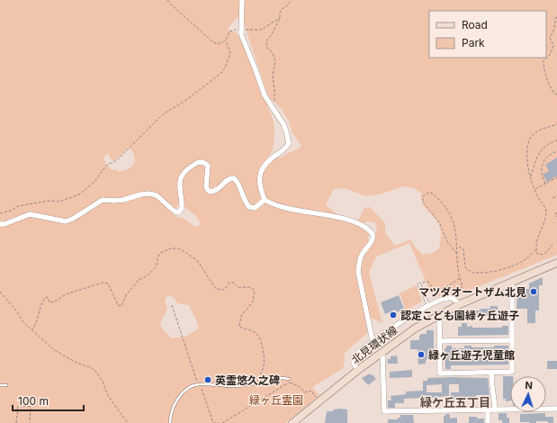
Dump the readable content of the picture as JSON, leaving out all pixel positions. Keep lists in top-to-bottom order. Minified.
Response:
{"streets":{"main road":["北見環状線"]},"districts":["緑ケ丘五丁目"],"parks":["緑ヶ丘霊園"],"places":["マツダオートザム北見","認定こども園緑ヶ丘遊子","緑ヶ丘遊子児童館","英霊悠久之碑"],"legend":["Road","Park"],"scale_bar":"100 m","north":"top"}
